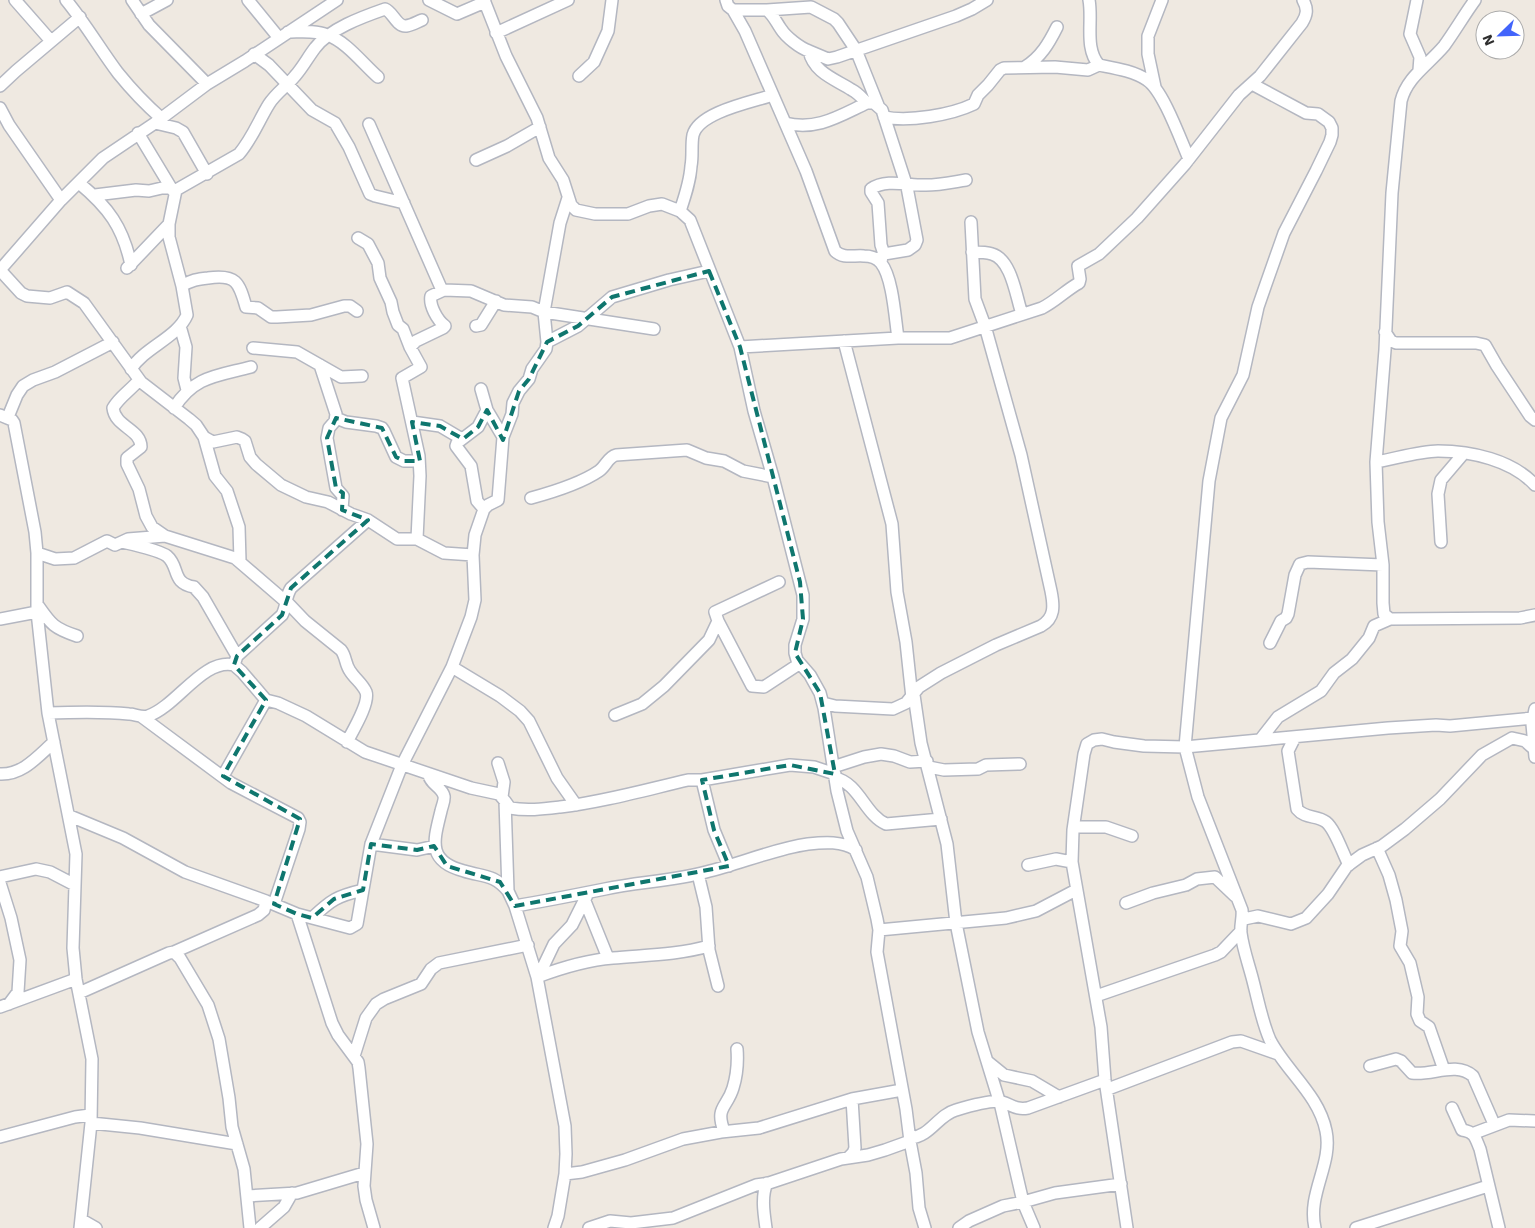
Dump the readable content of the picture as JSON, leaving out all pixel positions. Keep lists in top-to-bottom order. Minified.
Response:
{"north":"bottom left"}
